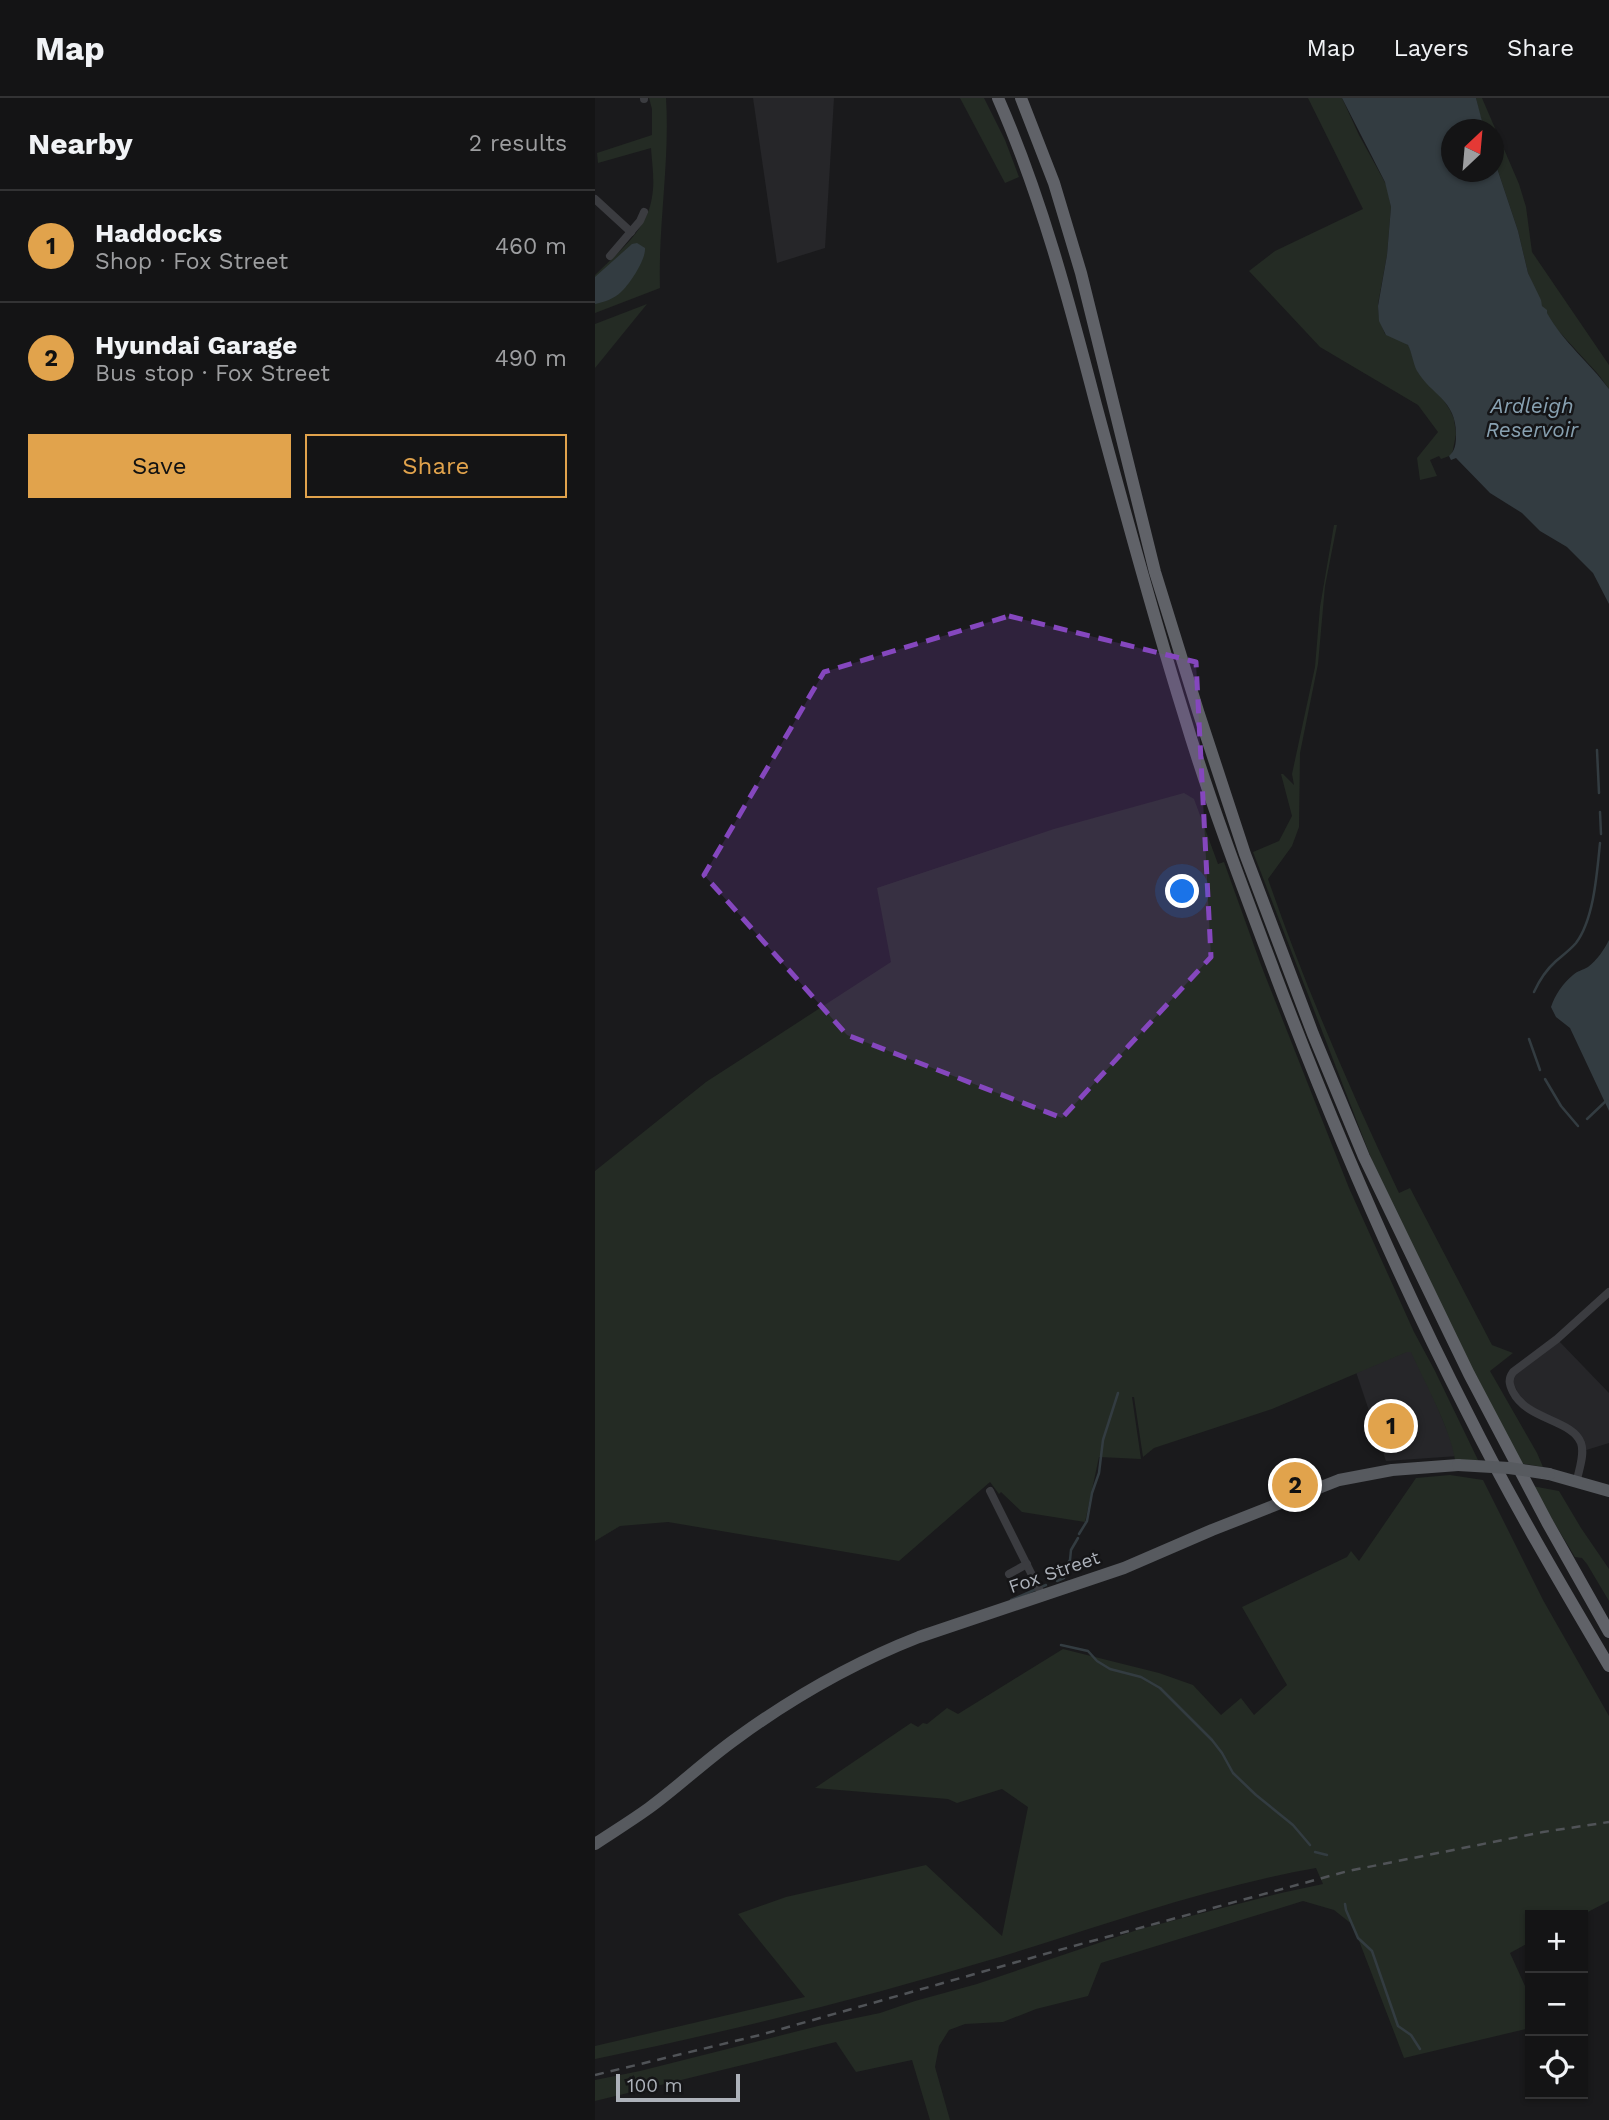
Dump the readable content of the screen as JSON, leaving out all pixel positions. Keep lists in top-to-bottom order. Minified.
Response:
{"streets":{"main road":["Fox Street"]},"water":["Ardleigh Reservoir"],"scale_bar":"100 m","north":"top right","page":{"header":"Map","nav":["Map","Layers","Share"],"heading":["Nearby","2 results"],"list":[{"mark":"1","name":"Haddocks","note":"Shop · Fox Street","value":"460 m"},{"mark":"2","name":"Hyundai Garage","note":"Bus stop · Fox Street","value":"490 m"}],"buttons":["Save","Share"],"pins":["1","2"],"map_buttons":["+","−"],"scale":"100 m"}}
